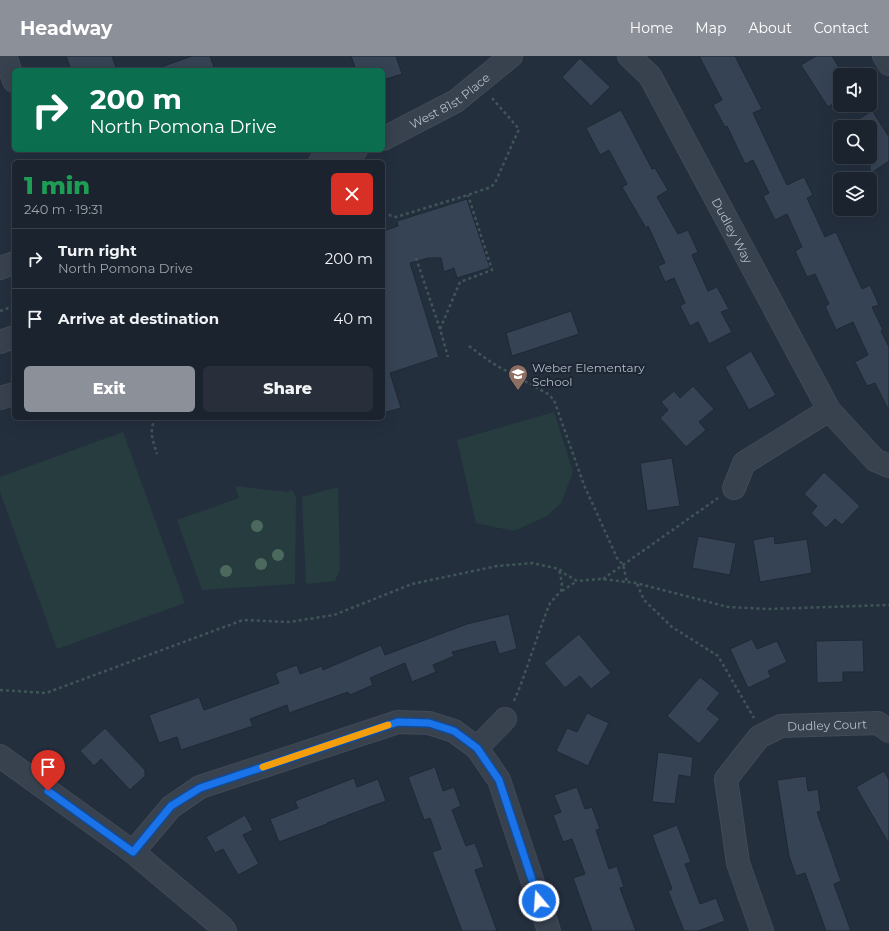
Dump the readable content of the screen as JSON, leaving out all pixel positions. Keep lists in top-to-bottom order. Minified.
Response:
{"streets":{"street":["West 81st Place","Dudley Way","Dudley Court"]},"places":{"school or university":["Weber Elementary School"]},"page":{"header":"Headway","nav":["Home","Map","About","Contact"],"turn":["200 m","North Pomona Drive"],"heading":["1 min","240 m · 19:31"],"list":[{"name":"Turn right","note":"North Pomona Drive","value":"200 m"},{"name":"Arrive at destination","value":"40 m"}],"buttons":["Exit","Share"]}}
